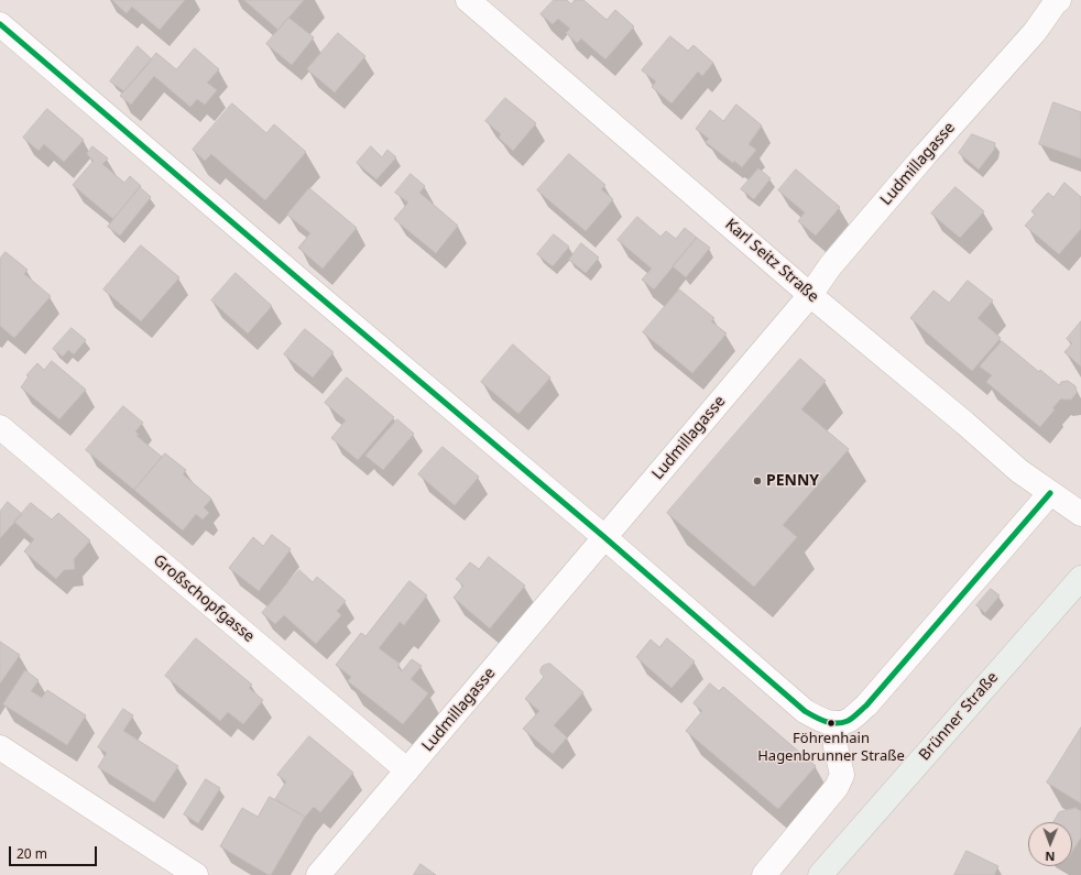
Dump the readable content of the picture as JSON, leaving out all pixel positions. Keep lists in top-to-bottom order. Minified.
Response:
{"streets":{"main road":["Brünner Straße"],"street":["Ludmillagasse","Karl Seitz Straße","Großschopfgasse"]},"crossings":[["Ludmillagasse","Karl Seitz Straße"],["Ludmillagasse","Großschopfgasse"]],"places":["PENNY","Föhrenhain Hagenbrunner Straße"],"scale_bar":"20 m","north":"bottom"}
